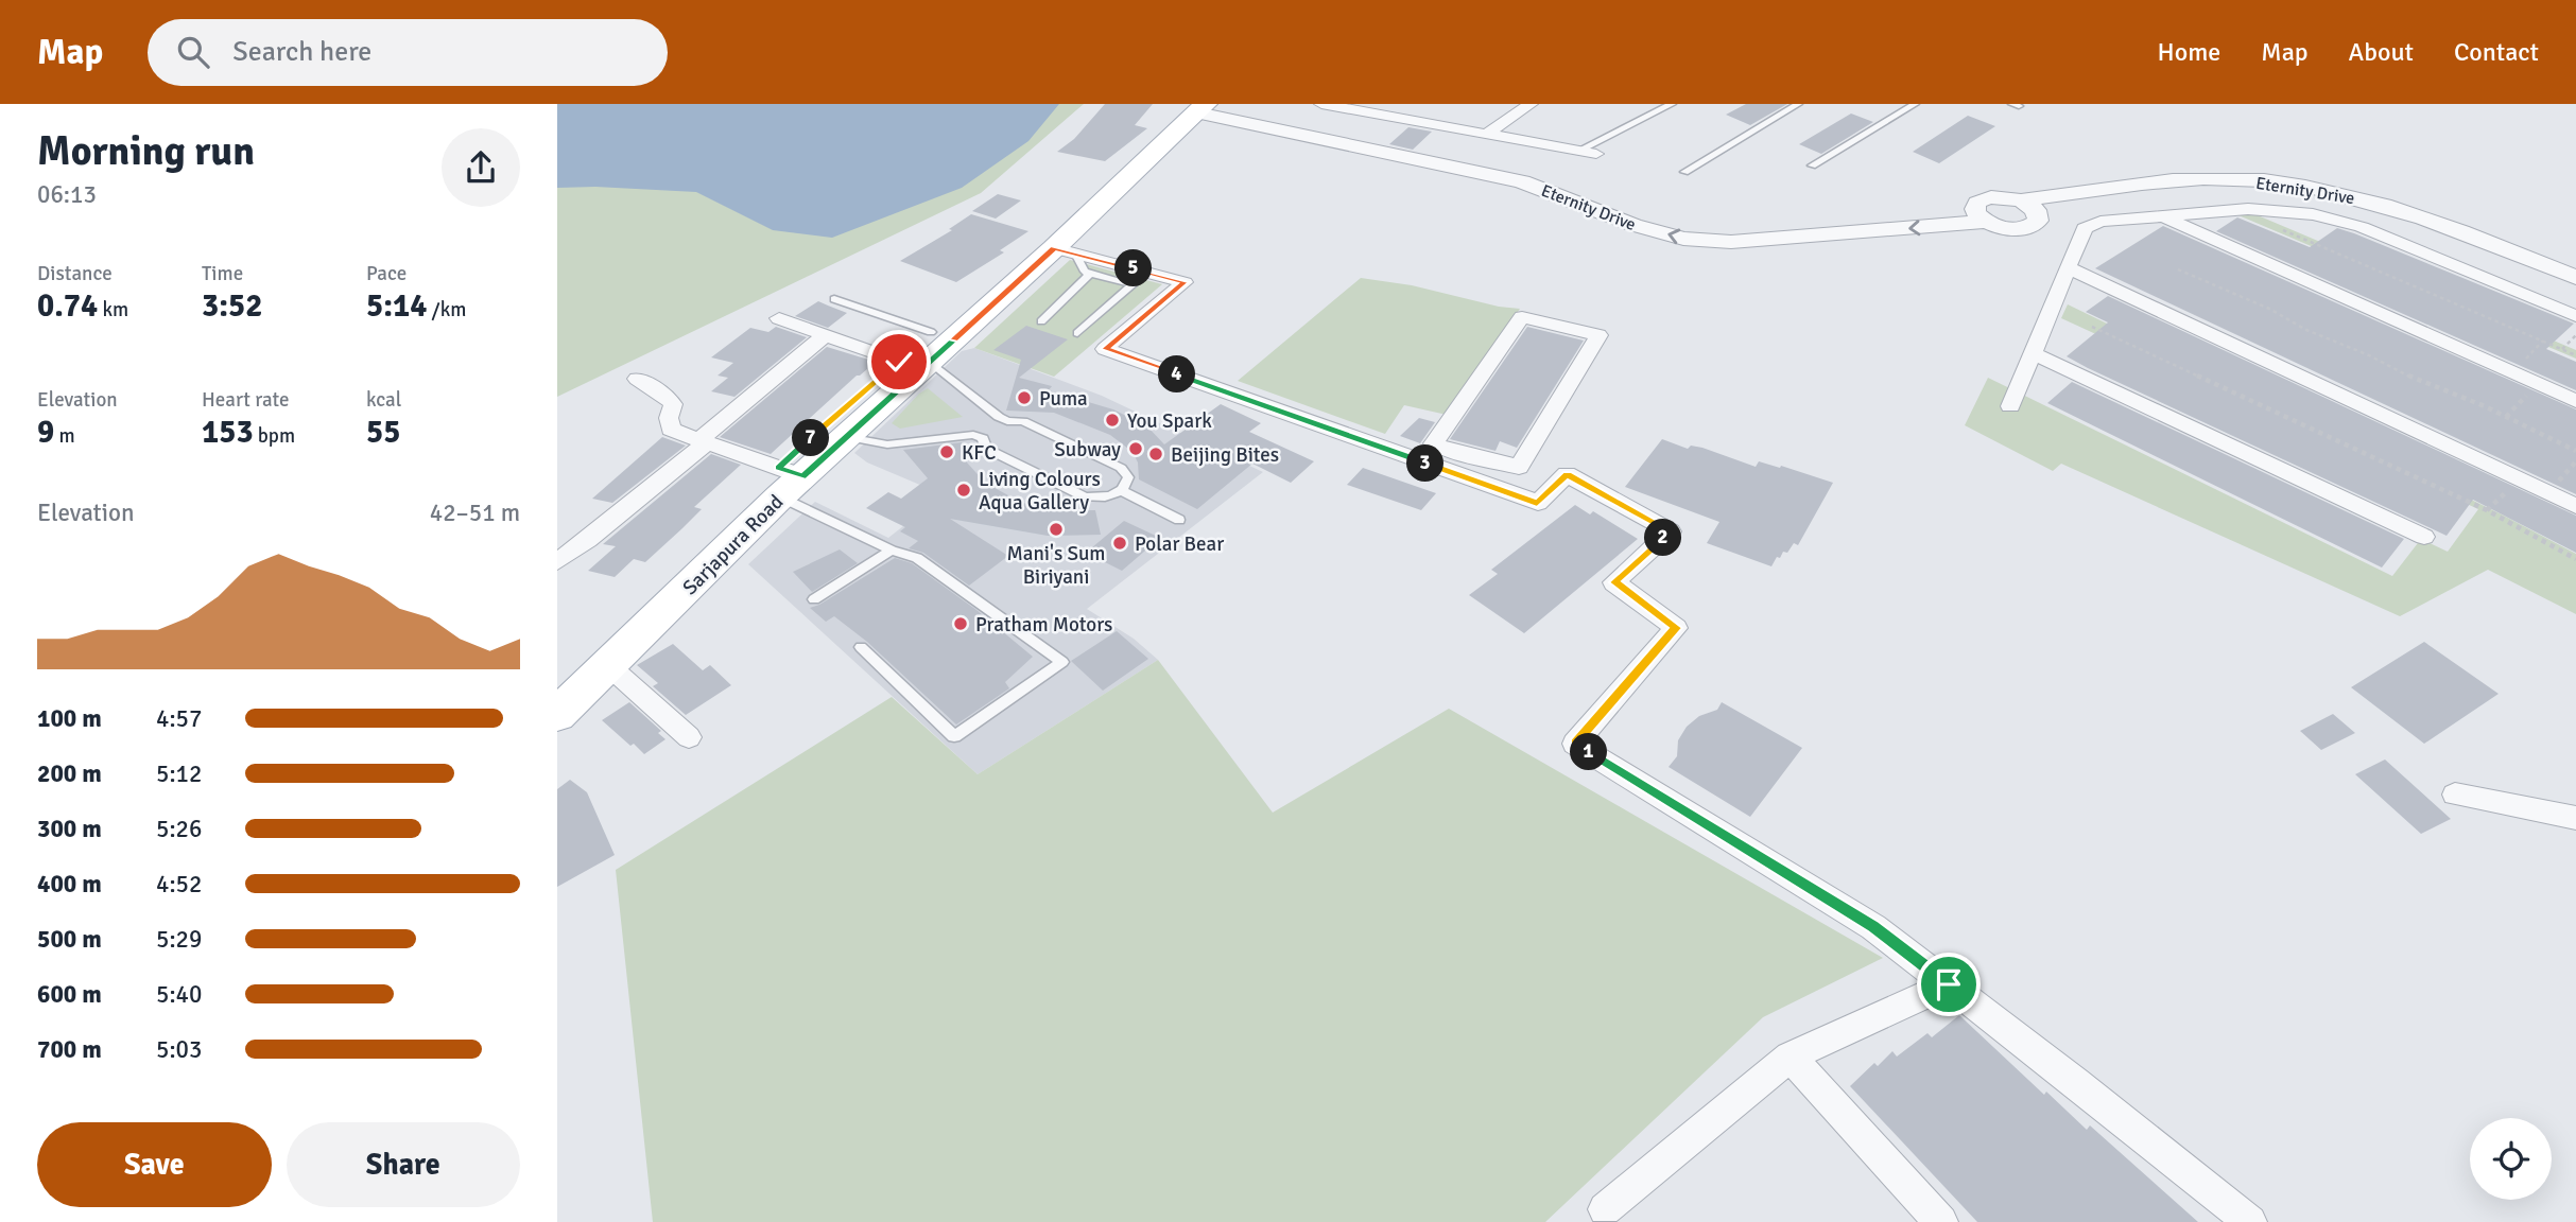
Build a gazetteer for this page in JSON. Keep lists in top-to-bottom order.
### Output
{
  "streets": {
    "main road": ["Sarjapura Road"],
    "street": ["Eternity Drive"]
  },
  "crossings": [
    ["Eternity Drive", "Sarjapura Road"]
  ],
  "places": [
    "Puma",
    "You Spark",
    "Subway",
    "KFC",
    "Beijing Bites",
    "Living Colours Aqua Gallery",
    "Mani's Sum Biriyani",
    "Polar Bear",
    "Pratham Motors"
  ],
  "page": {
    "header": "Map",
    "search": "Search here",
    "nav": [
      "Home",
      "Map",
      "About",
      "Contact"
    ],
    "heading": ["Morning run", "06:13"],
    "stats": [
      ["Distance", "0.74 km"],
      ["Time", "3:52"],
      ["Pace", "5:14 /km"],
      ["Elevation", "9 m"],
      ["Heart rate", "153 bpm"],
      ["kcal", "55"]
    ],
    "pins": [
      "5",
      "4",
      "7",
      "3",
      "2",
      "1"
    ],
    "chart": ["Elevation", "42–51 m"],
    "list": [
      {
        "name": "100 m",
        "note": "4:57"
      },
      {
        "name": "200 m",
        "note": "5:12"
      },
      {
        "name": "300 m",
        "note": "5:26"
      },
      {
        "name": "400 m",
        "note": "4:52"
      },
      {
        "name": "500 m",
        "note": "5:29"
      },
      {
        "name": "600 m",
        "note": "5:40"
      },
      {
        "name": "700 m",
        "note": "5:03"
      }
    ],
    "buttons": ["Save", "Share"]
  }
}
